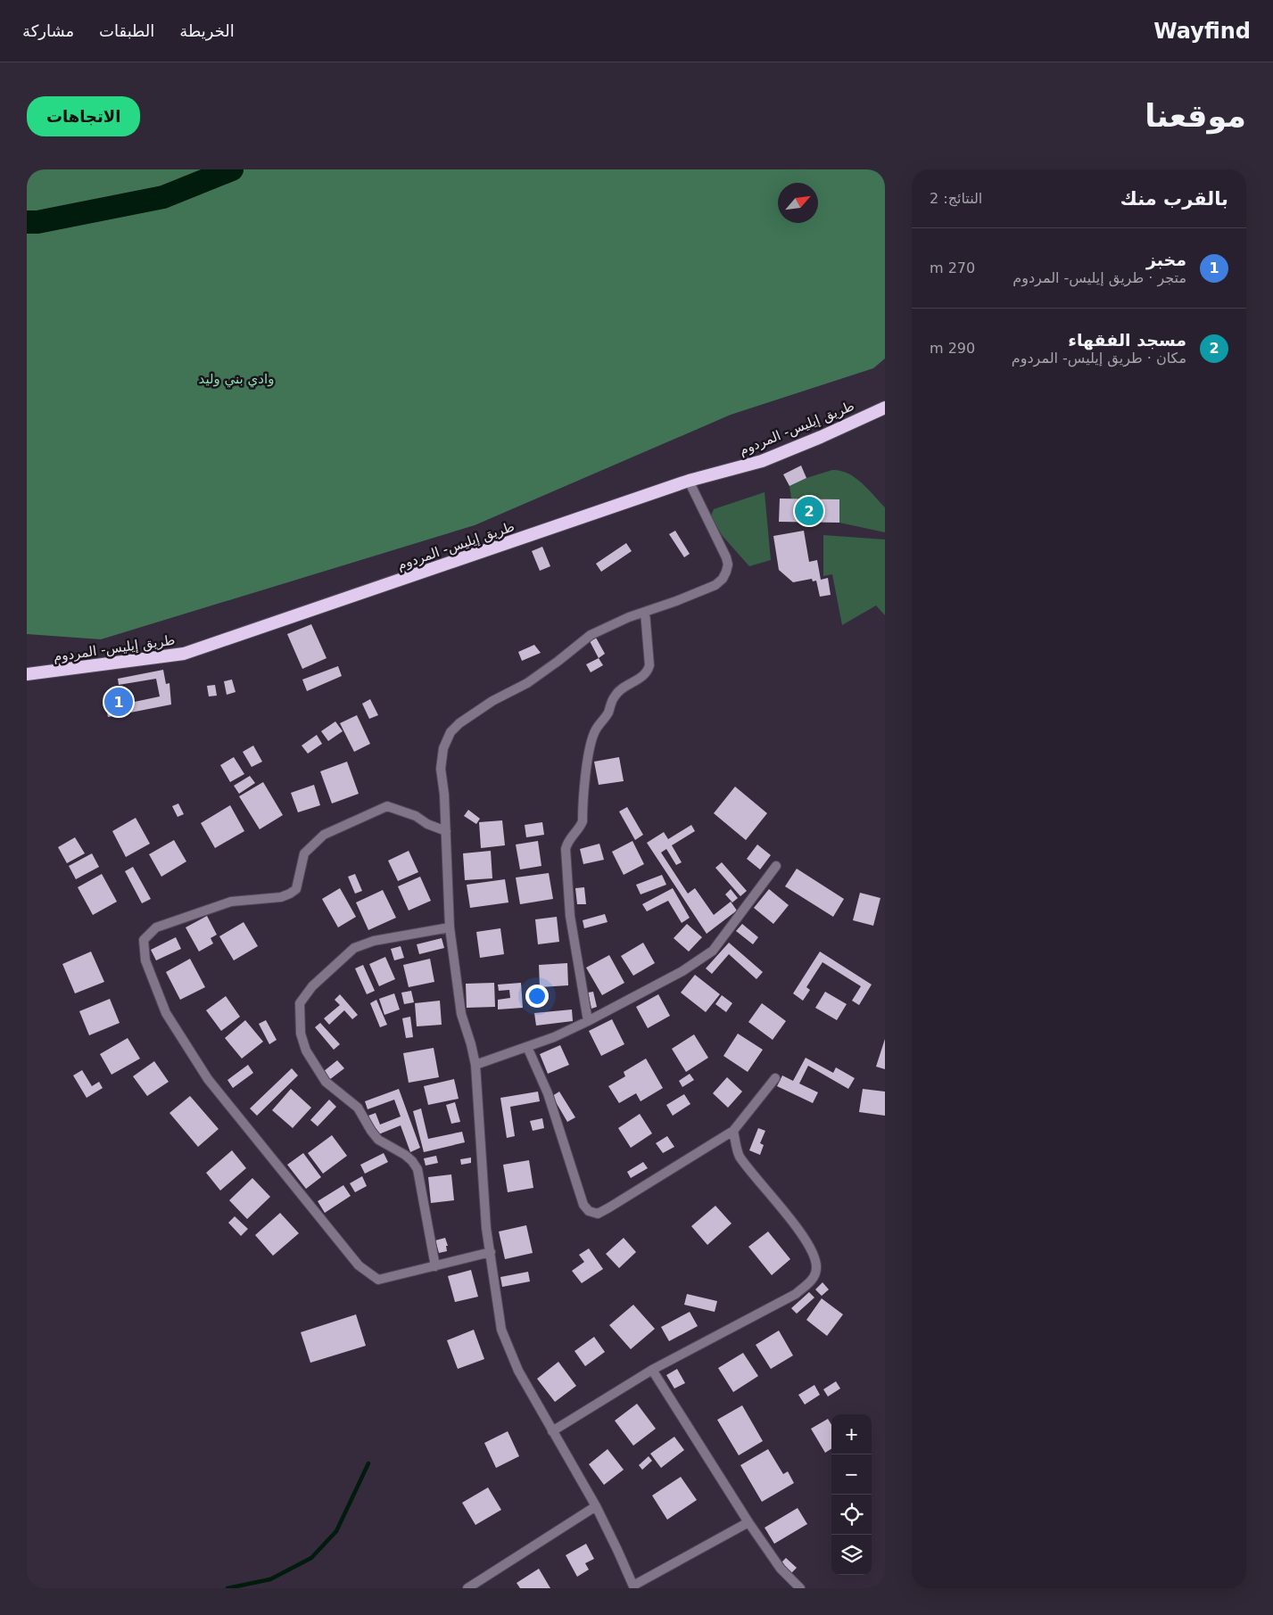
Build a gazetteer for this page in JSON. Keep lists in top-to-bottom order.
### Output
{
  "streets": {
    "highway": ["طريق إيليس- المردوم"]
  },
  "parks": ["وادي بني وليد"],
  "north": "top right",
  "page": {
    "header": "Wayfind",
    "nav": ["الخريطة", "الطبقات", "مشاركة"],
    "buttons": "الاتجاهات",
    "title": "موقعنا",
    "heading": ["بالقرب منك", "النتائج: 2"],
    "list": [
      {
        "mark": "1",
        "name": "مخبز",
        "note": "متجر · طريق إيليس- المردوم",
        "value": "270 m"
      },
      {
        "mark": "2",
        "name": "مسجد الفقهاء",
        "note": "مكان · طريق إيليس- المردوم",
        "value": "290 m"
      }
    ],
    "pins": ["2", "1"],
    "map_buttons": ["+", "−"]
  }
}
